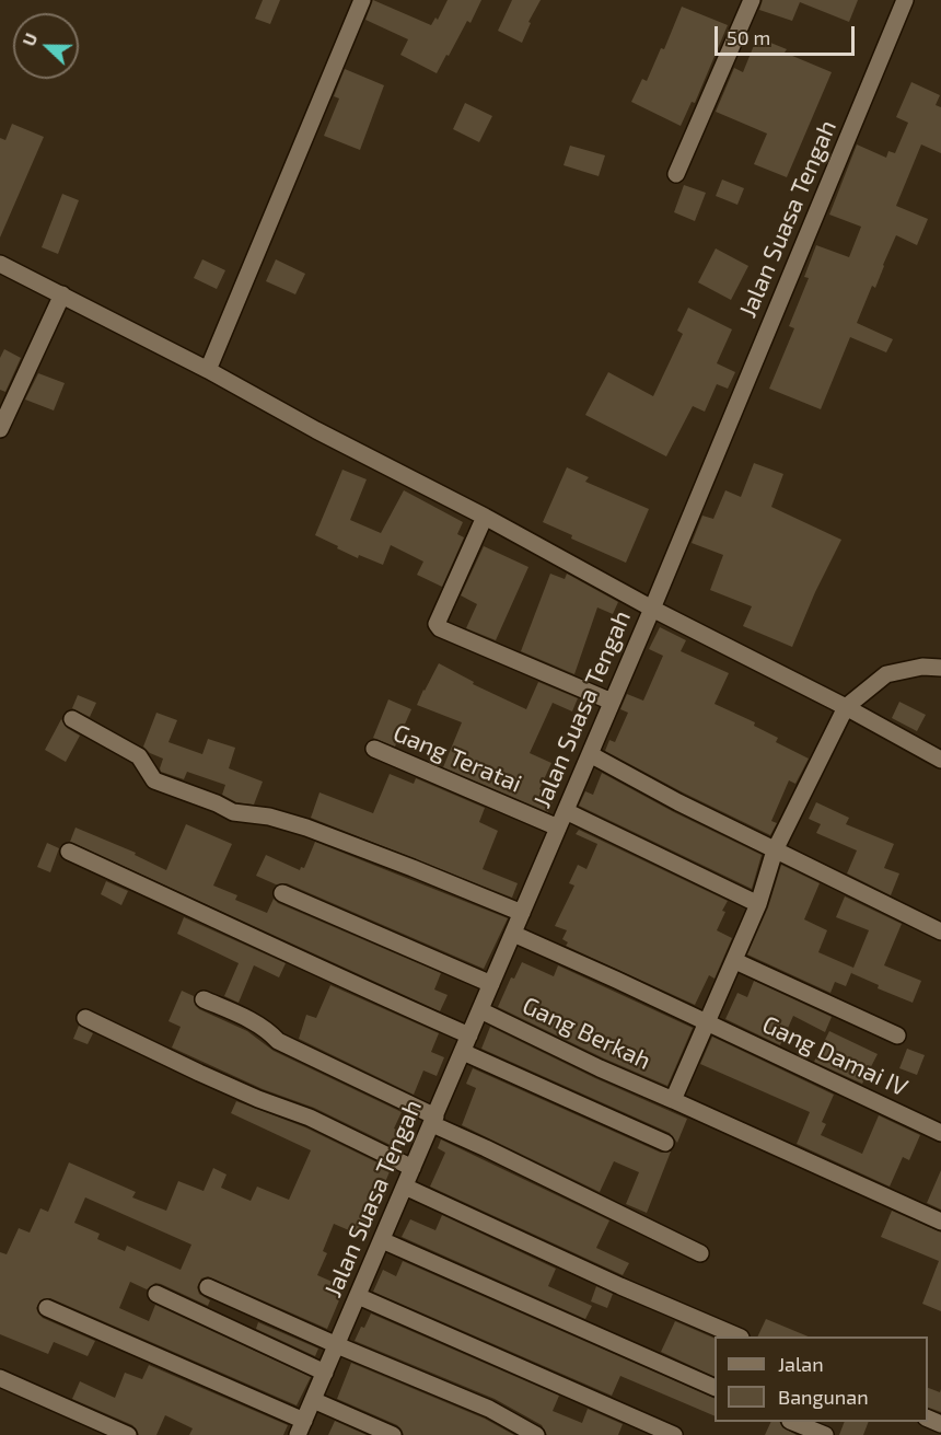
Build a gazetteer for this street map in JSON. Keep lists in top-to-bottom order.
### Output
{
  "streets": {
    "street": [
      "Jalan Suasa Tengah",
      "Gang Teratai",
      "Gang Berkah",
      "Gang Damai IV"
    ]
  },
  "crossings": [
    ["Jalan Suasa Tengah", "Gang Teratai"],
    ["Jalan Suasa Tengah", "Gang Berkah"],
    ["Jalan Suasa Tengah", "Gang Damai IV"]
  ],
  "legend": ["Jalan", "Bangunan"],
  "scale_bar": "50 m",
  "north": "left"
}
